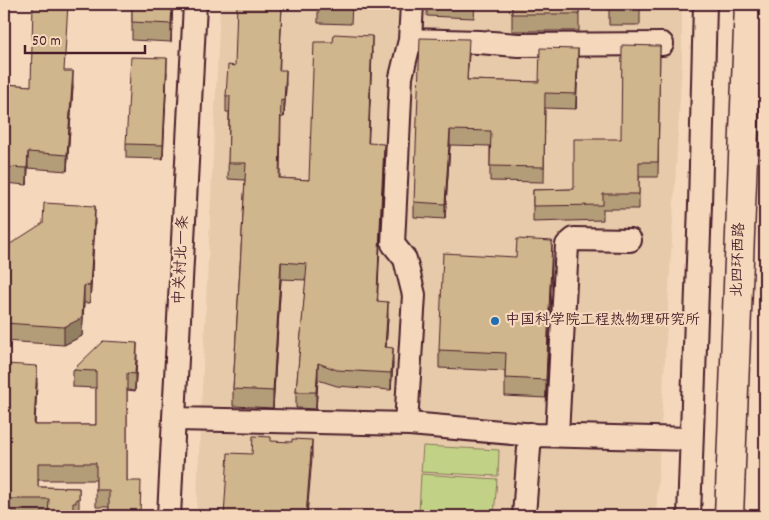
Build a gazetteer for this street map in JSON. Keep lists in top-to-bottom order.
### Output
{
  "streets": {
    "highway": ["北四环西路"],
    "street": ["中关村北一条"]
  },
  "places": ["中国科学院工程热物理研究所"],
  "scale_bar": "50 m"
}
